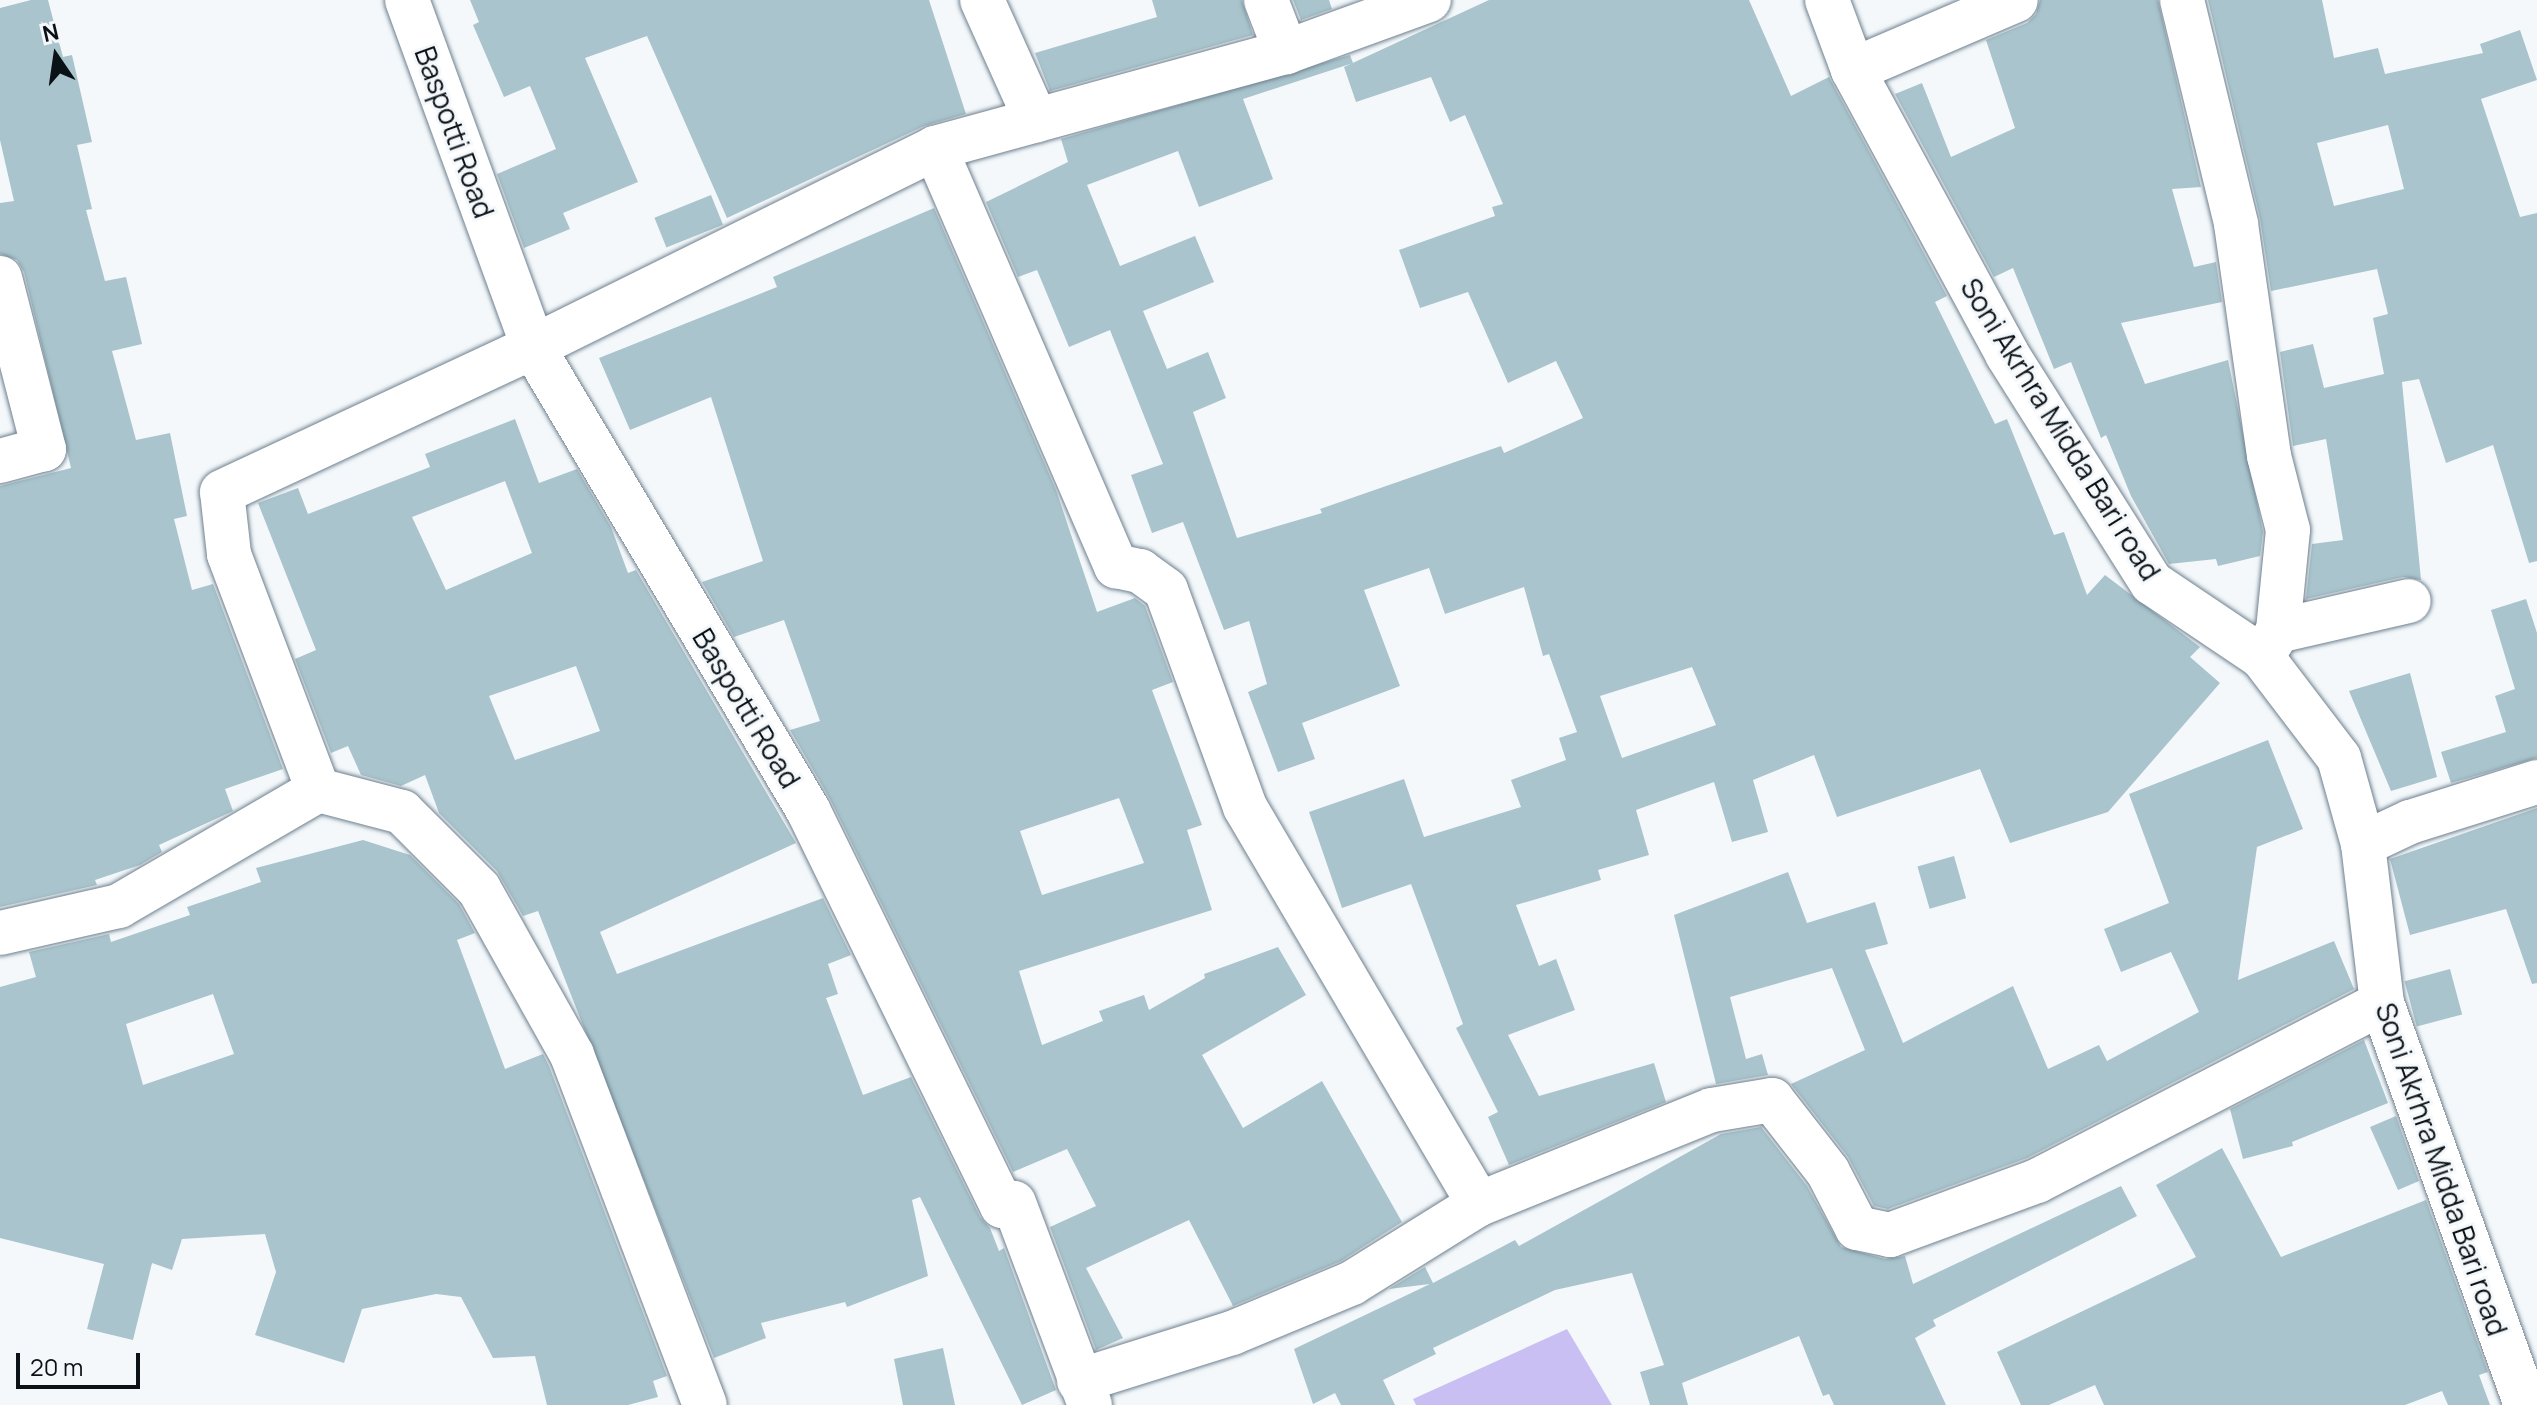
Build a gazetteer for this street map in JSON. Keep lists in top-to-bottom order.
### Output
{
  "streets": {
    "street": ["Baspotti Road", "Soni Akrhra Midda Bari road"]
  },
  "scale_bar": "20 m",
  "north": "top"
}
